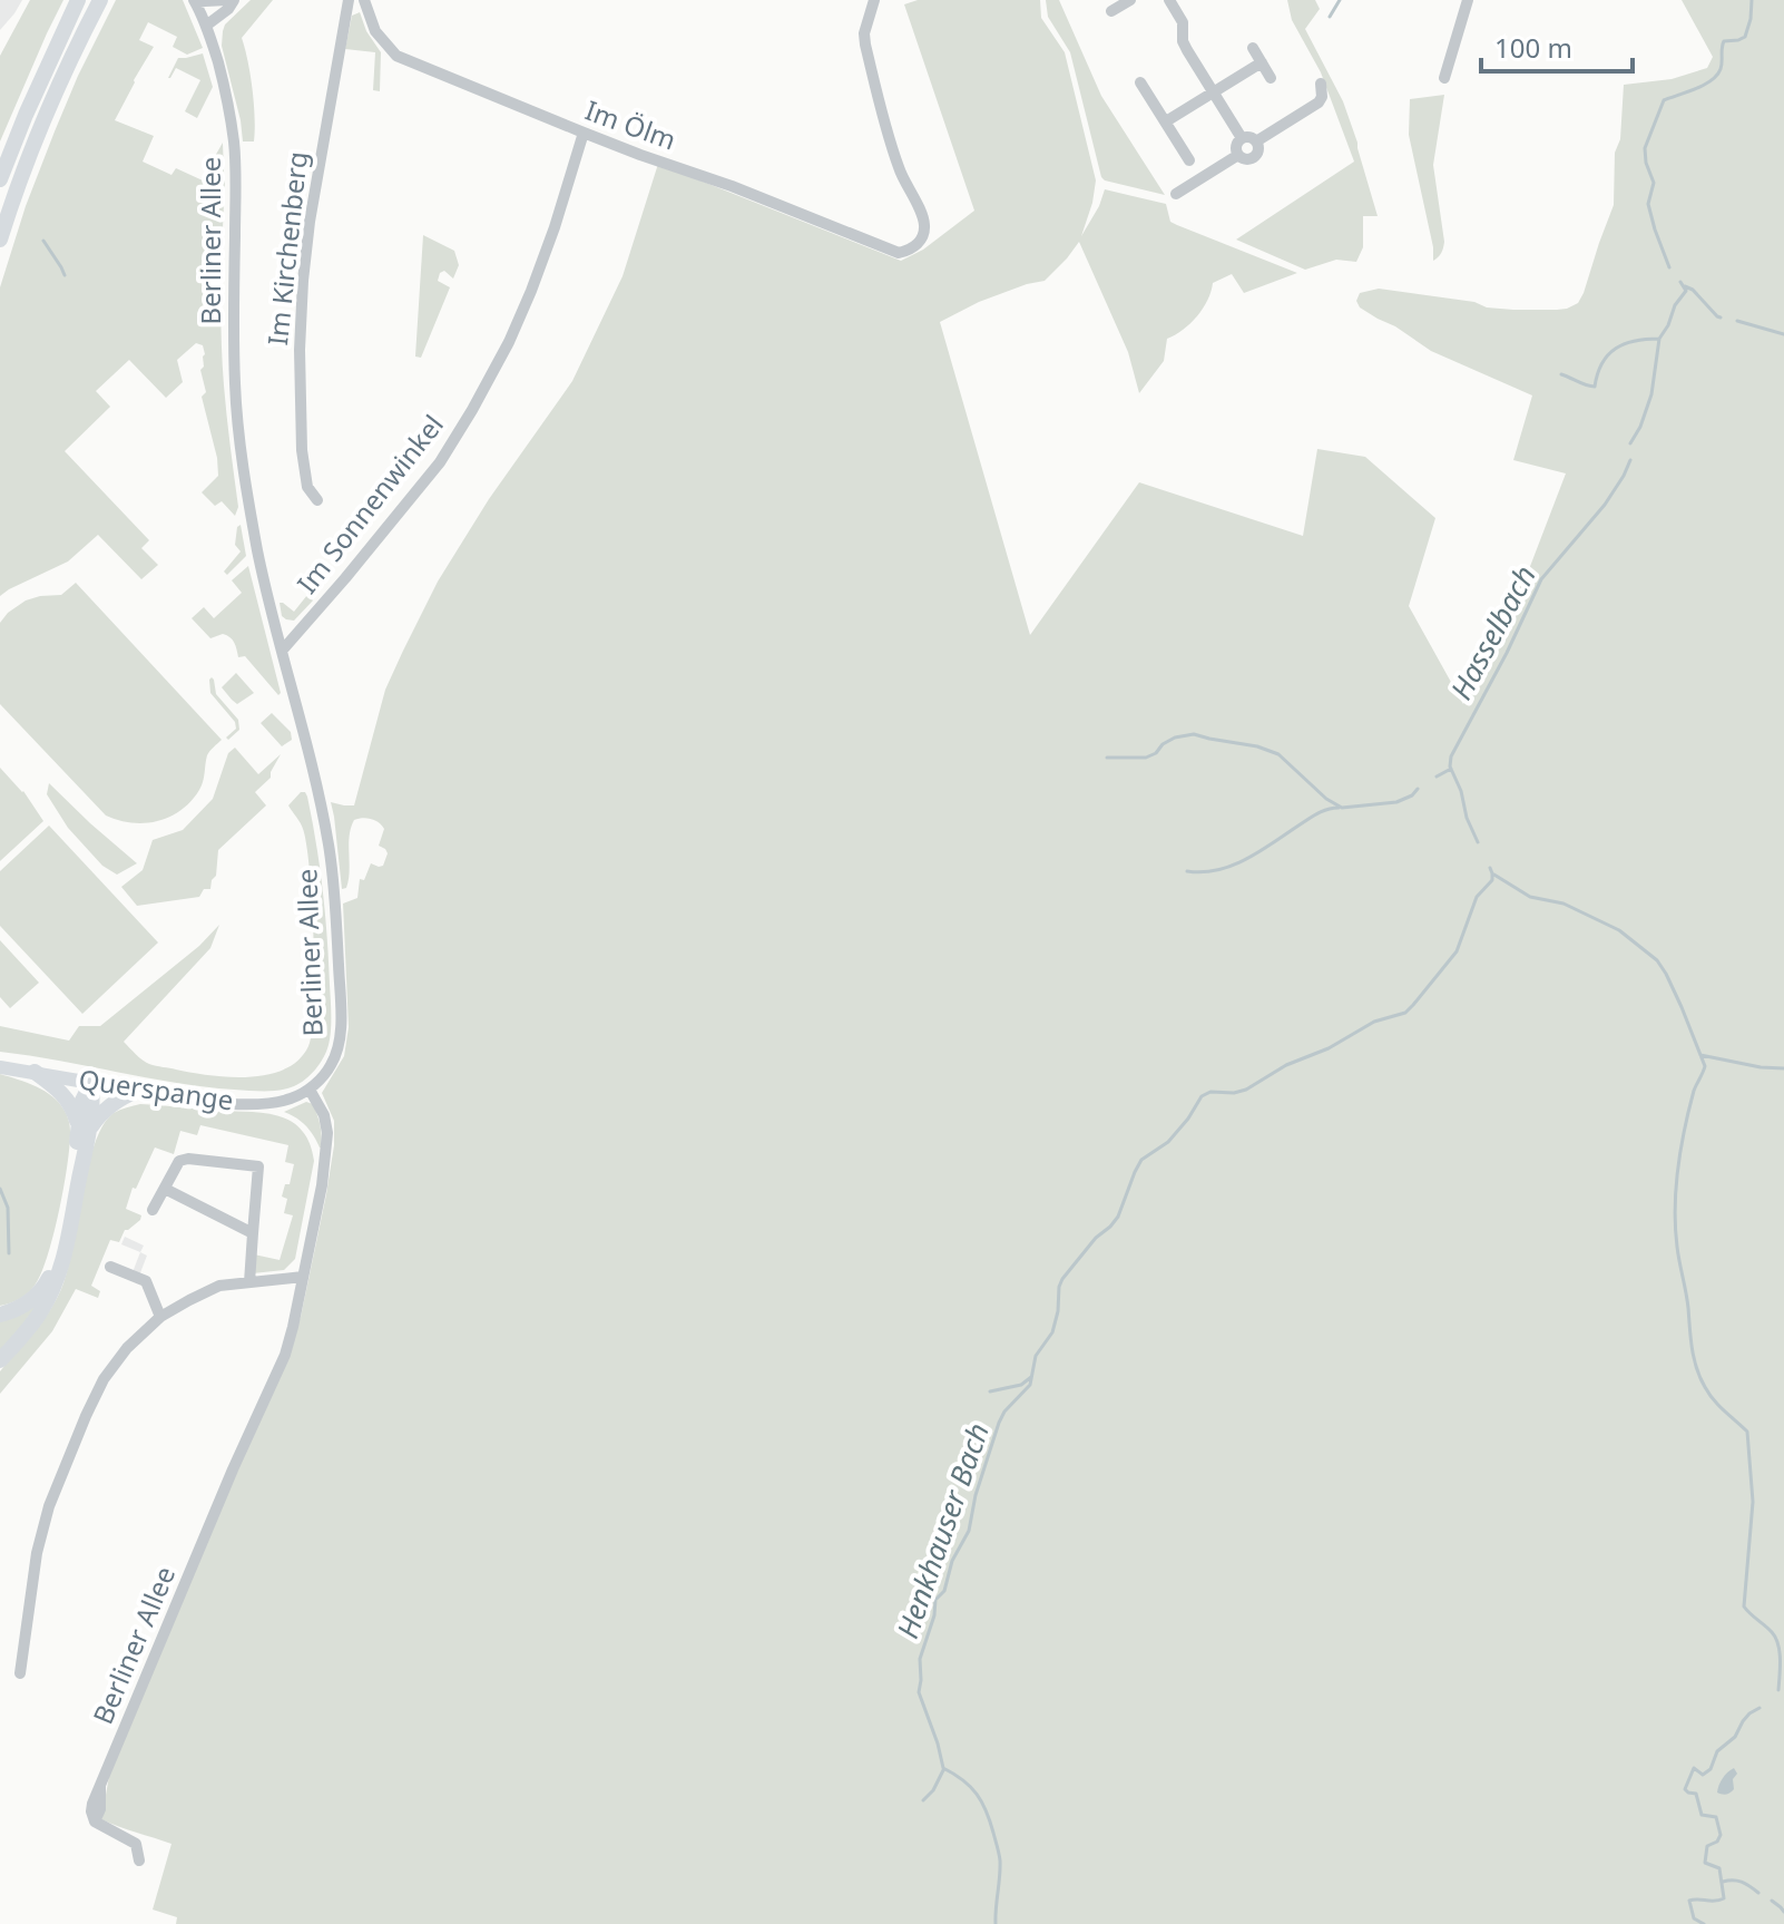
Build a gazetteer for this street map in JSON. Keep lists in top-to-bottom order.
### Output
{
  "streets": {
    "main road": ["Querspange"],
    "street": [
      "Im Ölm",
      "Berliner Allee",
      "Im Kirchenberg",
      "Im Sonnenwinkel"
    ]
  },
  "crossings": [
    ["Im Ölm", "Im Sonnenwinkel"],
    ["Berliner Allee", "Im Sonnenwinkel"],
    ["Berliner Allee", "Querspange"]
  ],
  "water": ["Hasselbach", "Henkhauser Bach"],
  "scale_bar": "100 m"
}
